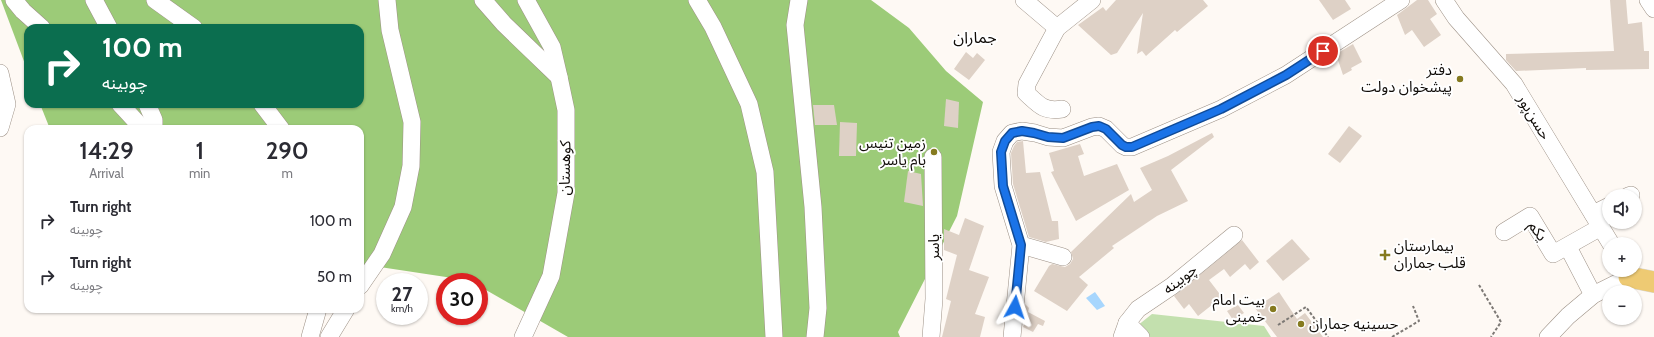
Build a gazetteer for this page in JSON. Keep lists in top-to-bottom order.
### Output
{
  "streets": {
    "street": [
      "حسن‌پور",
      "کوهستان",
      "یکم",
      "یاسر",
      "چوبینه"
    ]
  },
  "crossings": [
    ["حسن‌پور", "یکم"]
  ],
  "districts": ["جماران"],
  "places": {
    "other": [
      "دفتر پیشخوان دولت",
      "زمین تنیس بام یاسر",
      "بیت امام خمینی",
      "حسینیه جماران"
    ],
    "health": ["بیمارستان قلب جماران"]
  },
  "page": {
    "turn": ["100 m", "چوبینه"],
    "eta": [
      "14:29",
      "Arrival",
      "1",
      "min",
      "290",
      "m"
    ],
    "map_buttons": ["+", "−"],
    "list": [
      {
        "name": "Turn right",
        "note": "چوبینه",
        "value": "100 m"
      },
      {
        "name": "Turn right",
        "note": "چوبینه",
        "value": "50 m"
      }
    ],
    "speed": "27 km/h",
    "limit": "30"
  }
}
